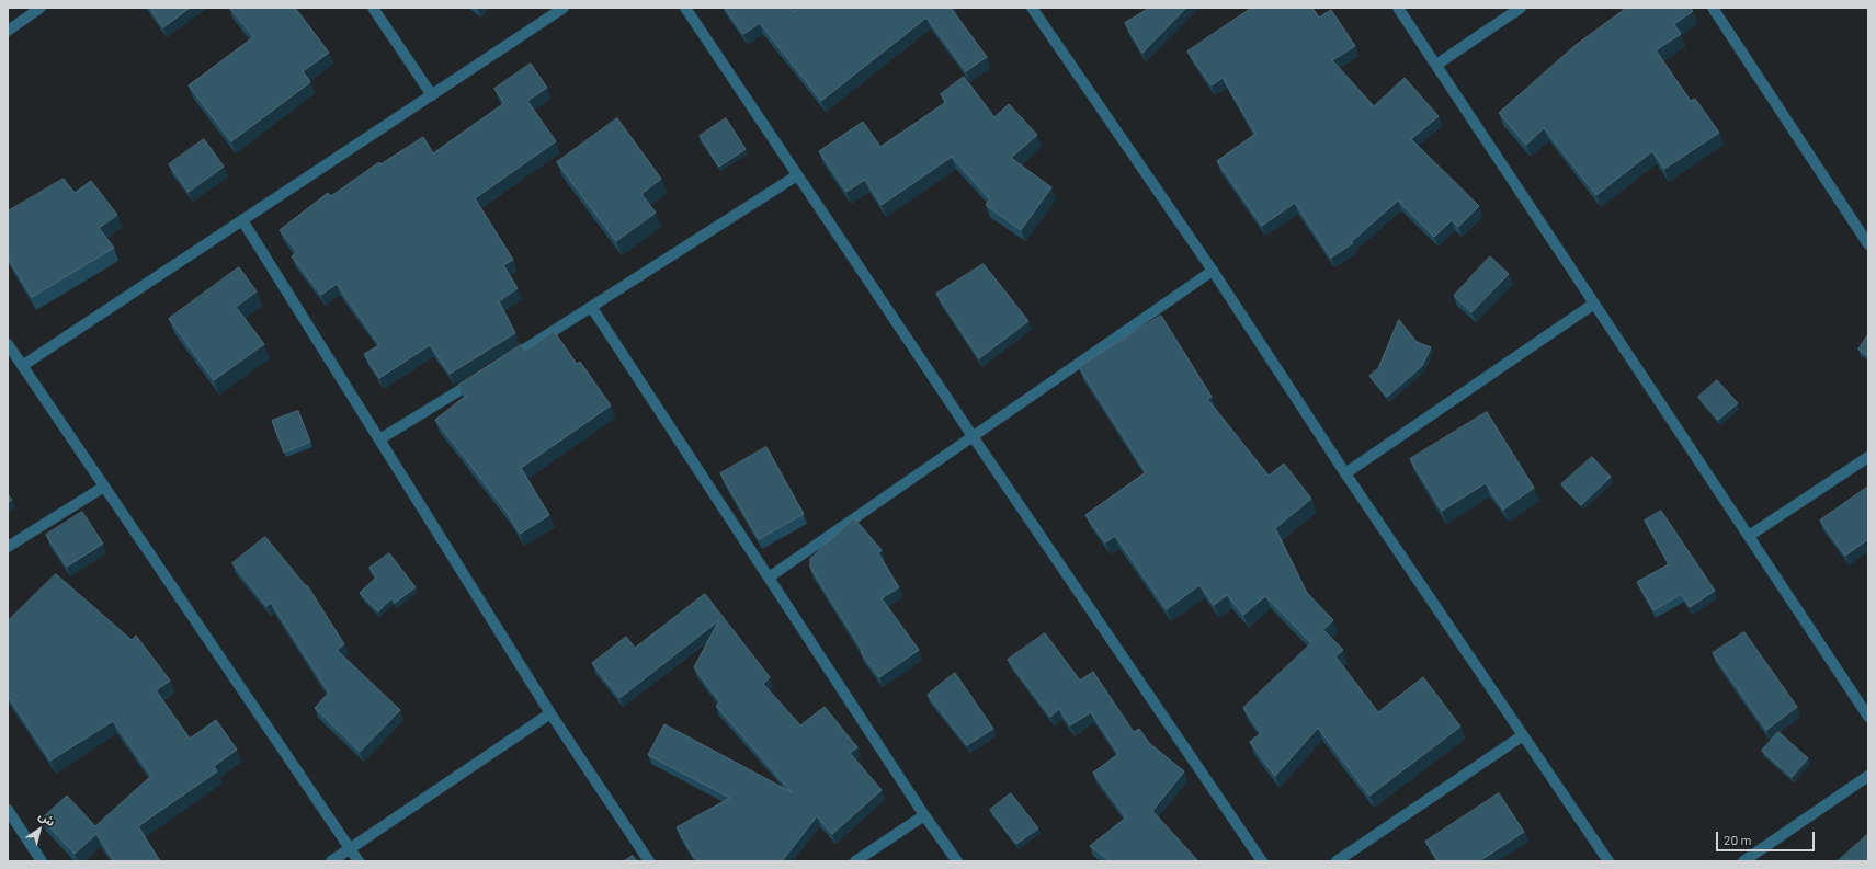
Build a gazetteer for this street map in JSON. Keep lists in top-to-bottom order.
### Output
{
  "scale_bar": "20 m",
  "north": "top right"
}
